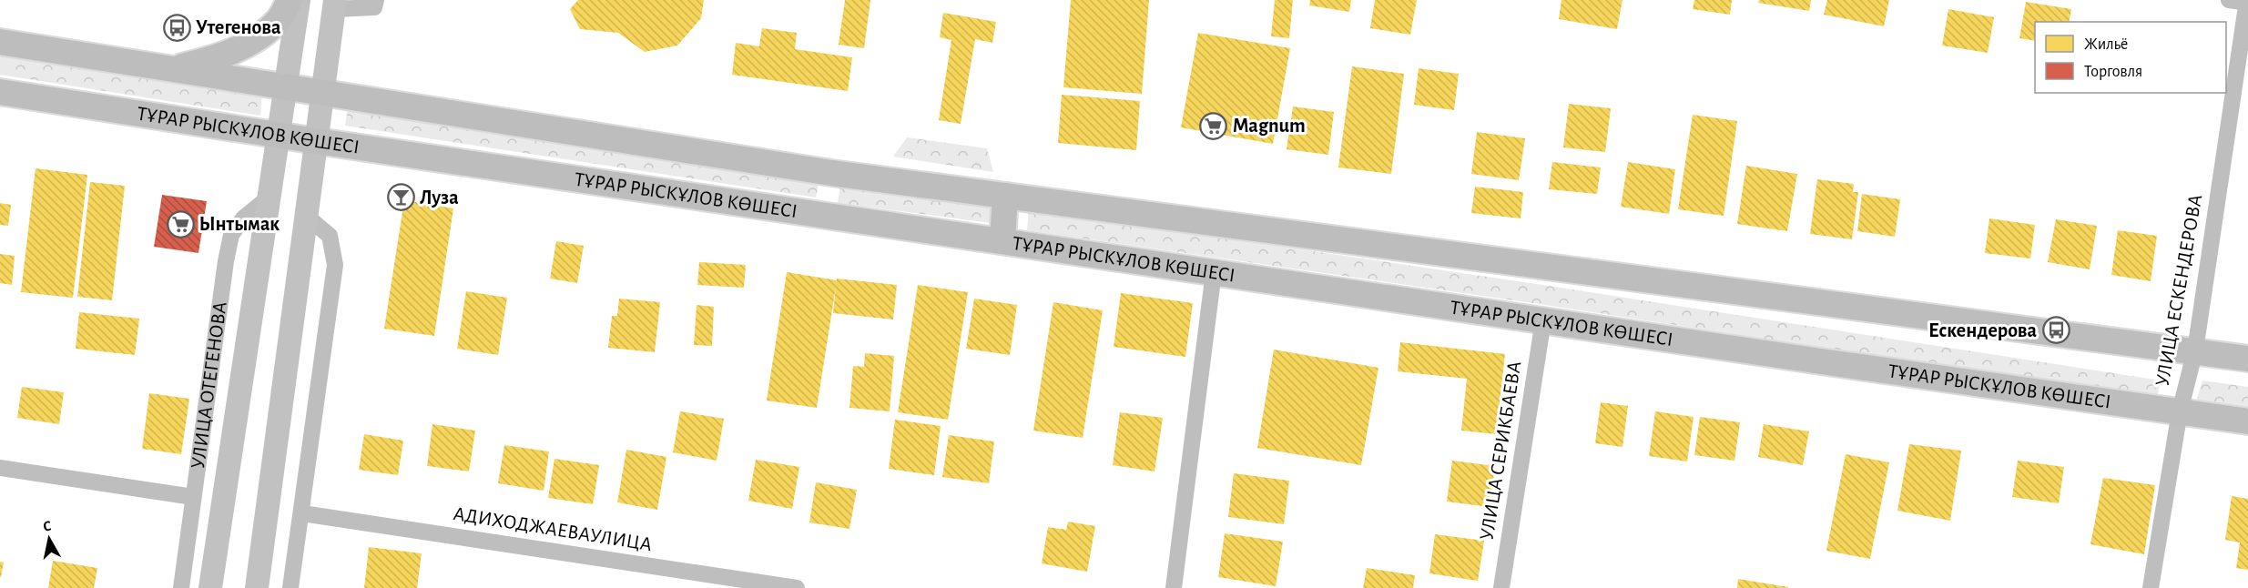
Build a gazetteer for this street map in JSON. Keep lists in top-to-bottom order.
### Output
{
  "streets": {
    "main road": ["ТҰРАР РЫСКҰЛОВ КӨШЕСІ"],
    "street": [
      "УЛИЦА ЕСКЕНДЕРОВА",
      "УЛИЦА ОТЕГЕНОВА",
      "УЛИЦА СЕРИКБАЕВА",
      "АДИХОДЖАЕВАУЛИЦА"
    ]
  },
  "crossings": [
    ["ТҰРАР РЫСКҰЛОВ КӨШЕСІ", "УЛИЦА ЕСКЕНДЕРОВА"],
    ["ТҰРАР РЫСКҰЛОВ КӨШЕСІ", "УЛИЦА ОТЕГЕНОВА"],
    ["ТҰРАР РЫСКҰЛОВ КӨШЕСІ", "УЛИЦА СЕРИКБАЕВА"]
  ],
  "places": {
    "bus stop": ["Утегенова", "Ескендерова"],
    "supermarket": ["Magnum", "Ынтымак"],
    "bar": ["Луза"]
  },
  "legend": ["Жильё", "Торговля"],
  "north": "top"
}
